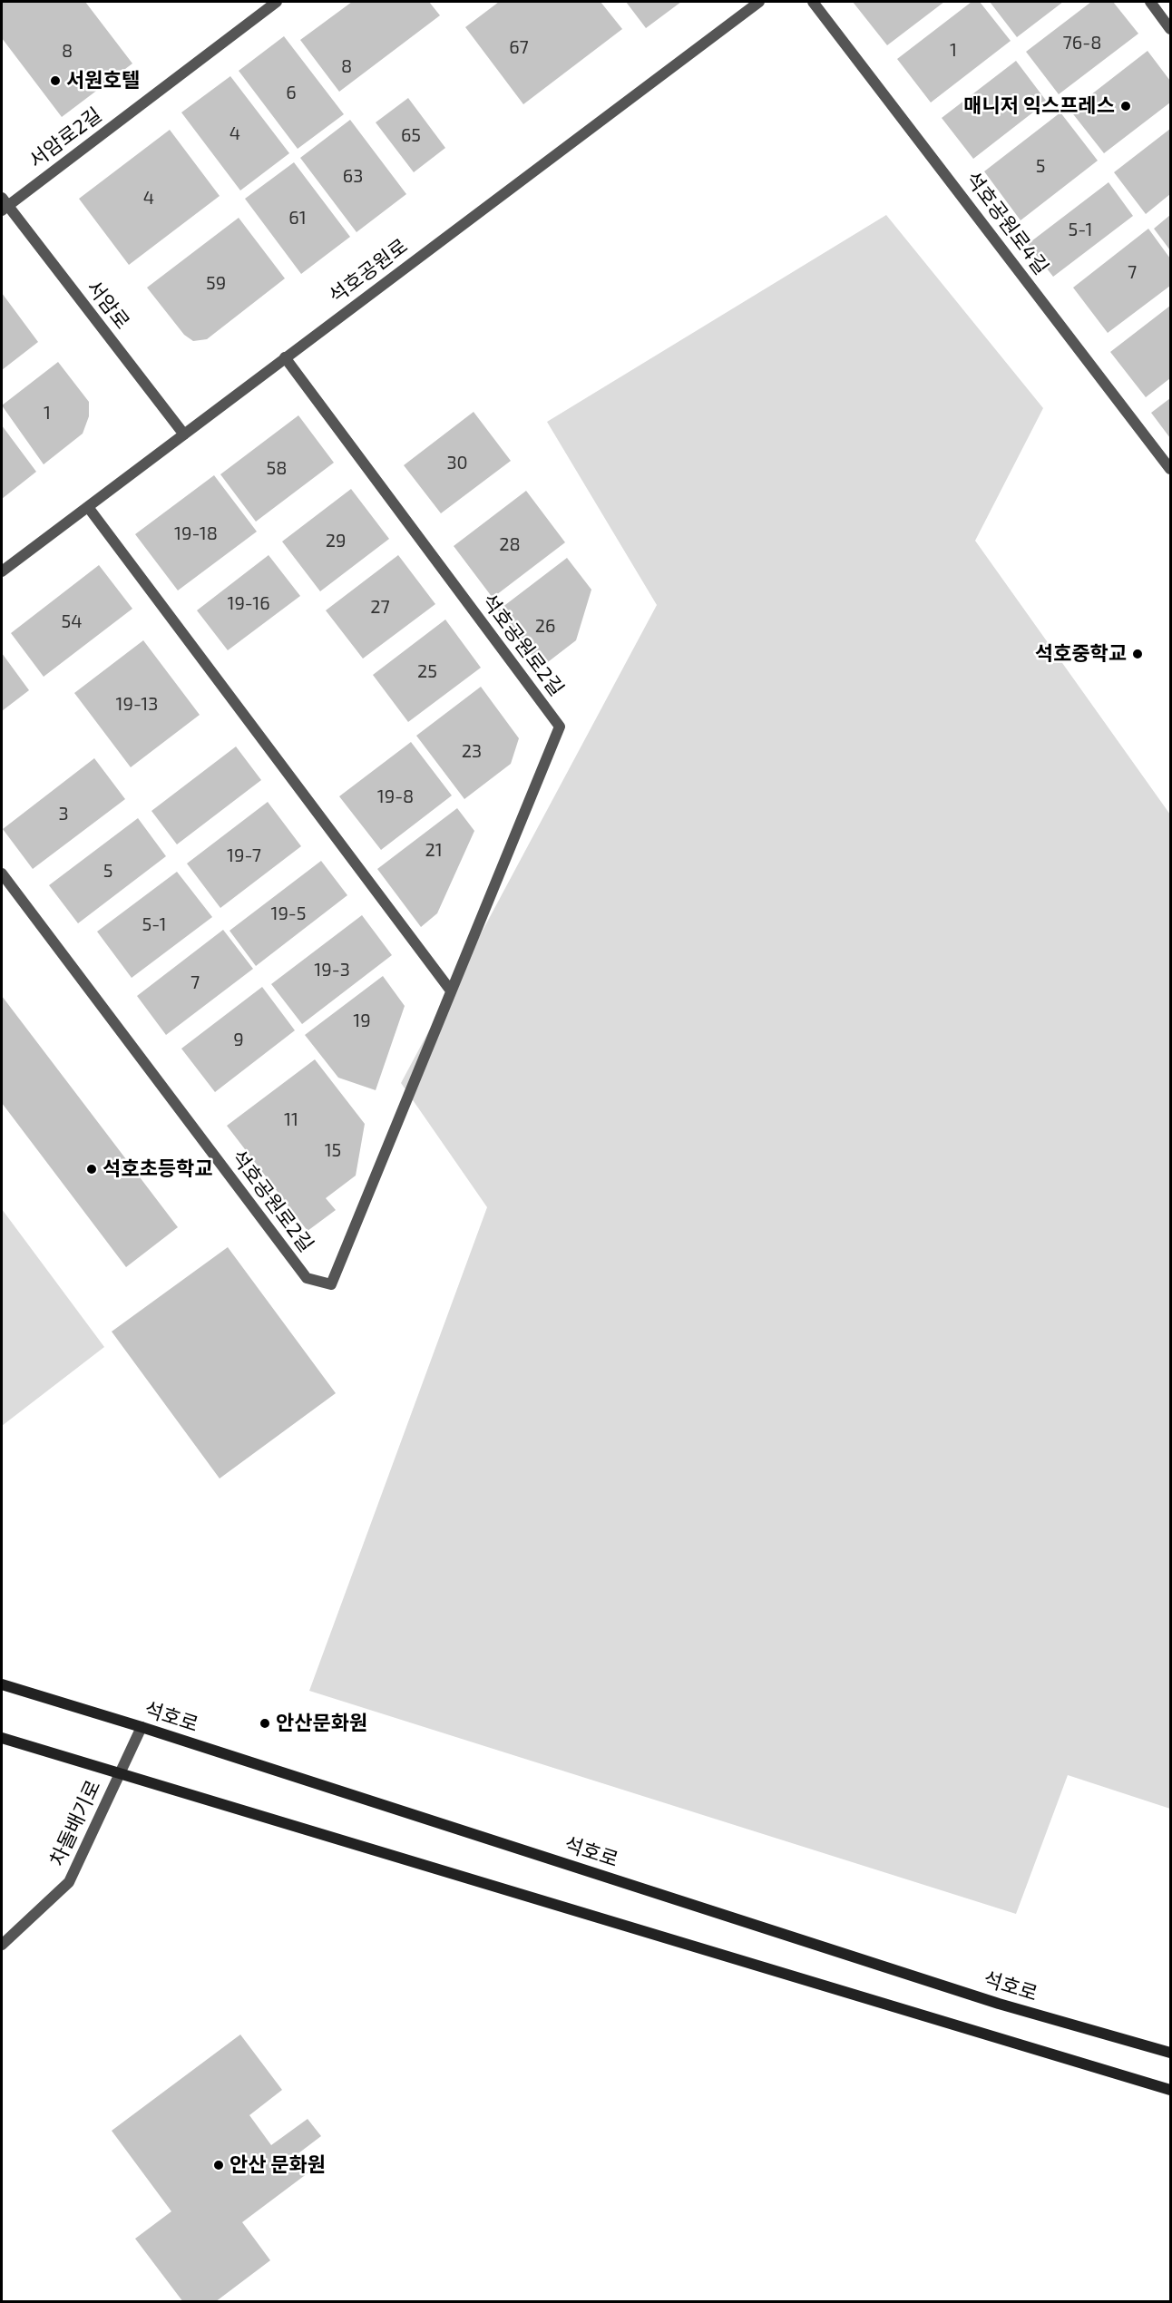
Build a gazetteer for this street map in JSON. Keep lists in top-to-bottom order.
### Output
{
  "streets": {
    "main road": ["석호로"],
    "street": [
      "서암로2길",
      "석호공원로4길",
      "석호공원로",
      "서암로",
      "석호공원로2길",
      "차돌배기로"
    ]
  },
  "crossings": [
    ["서암로2길", "서암로"],
    ["석호공원로", "서암로"],
    ["석호공원로", "석호공원로2길"],
    ["석호로", "차돌배기로"]
  ],
  "places": [
    "서원호텔",
    "매니저 익스프레스",
    "석호중학교",
    "석호초등학교",
    "안산문화원",
    "안산 문화원"
  ],
  "house_numbers": [
    "76-8",
    "67",
    "1",
    "8",
    "8",
    "6",
    "4",
    "65",
    "5",
    "63",
    "4",
    "61",
    "5-1",
    "7",
    "59",
    "1",
    "30",
    "58",
    "19-18",
    "29",
    "28",
    "19-16",
    "27",
    "54",
    "26",
    "25",
    "19-13",
    "23",
    "19-8",
    "3",
    "21",
    "19-7",
    "5",
    "19-5",
    "5-1",
    "19-3",
    "7",
    "19",
    "9",
    "11",
    "15"
  ]
}
